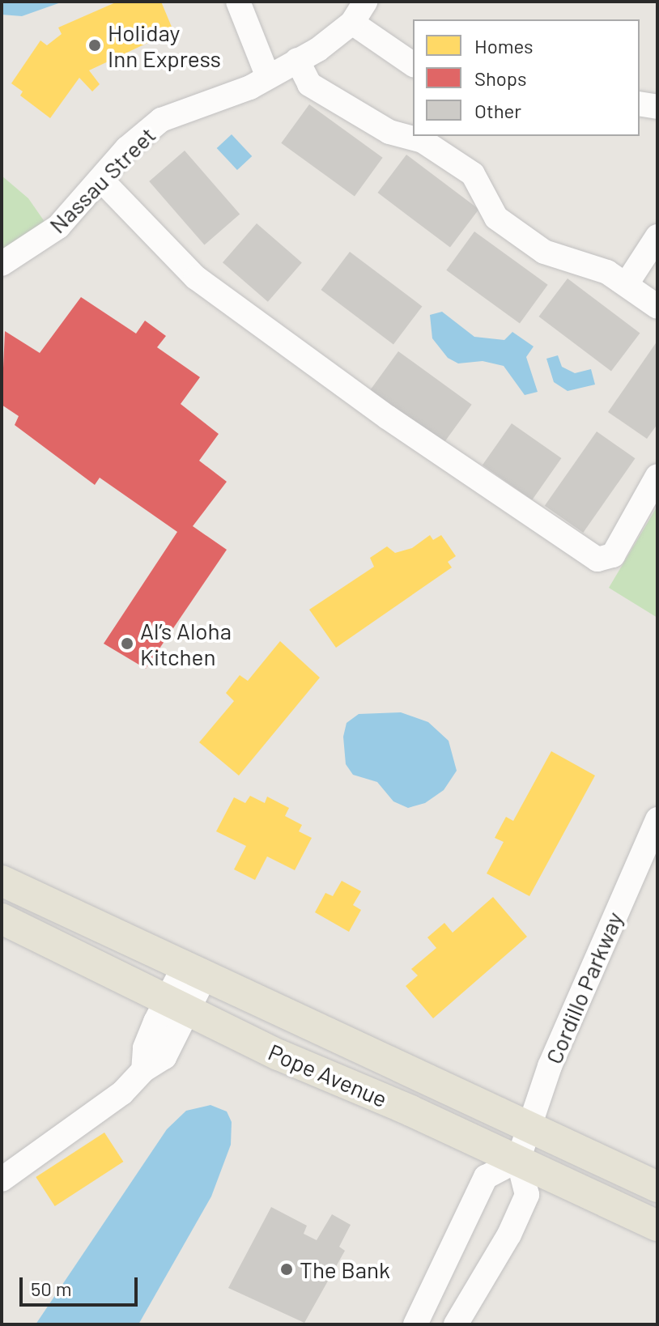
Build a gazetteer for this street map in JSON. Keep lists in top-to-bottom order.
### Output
{
  "streets": {
    "main road": ["Pope Avenue"],
    "street": ["Nassau Street", "Cordillo Parkway"]
  },
  "crossings": [
    ["Cordillo Parkway", "Pope Avenue"]
  ],
  "places": ["Holiday Inn Express", "Al’s Aloha Kitchen", "The Bank"],
  "legend": ["Homes", "Shops", "Other"],
  "scale_bar": "50 m"
}
